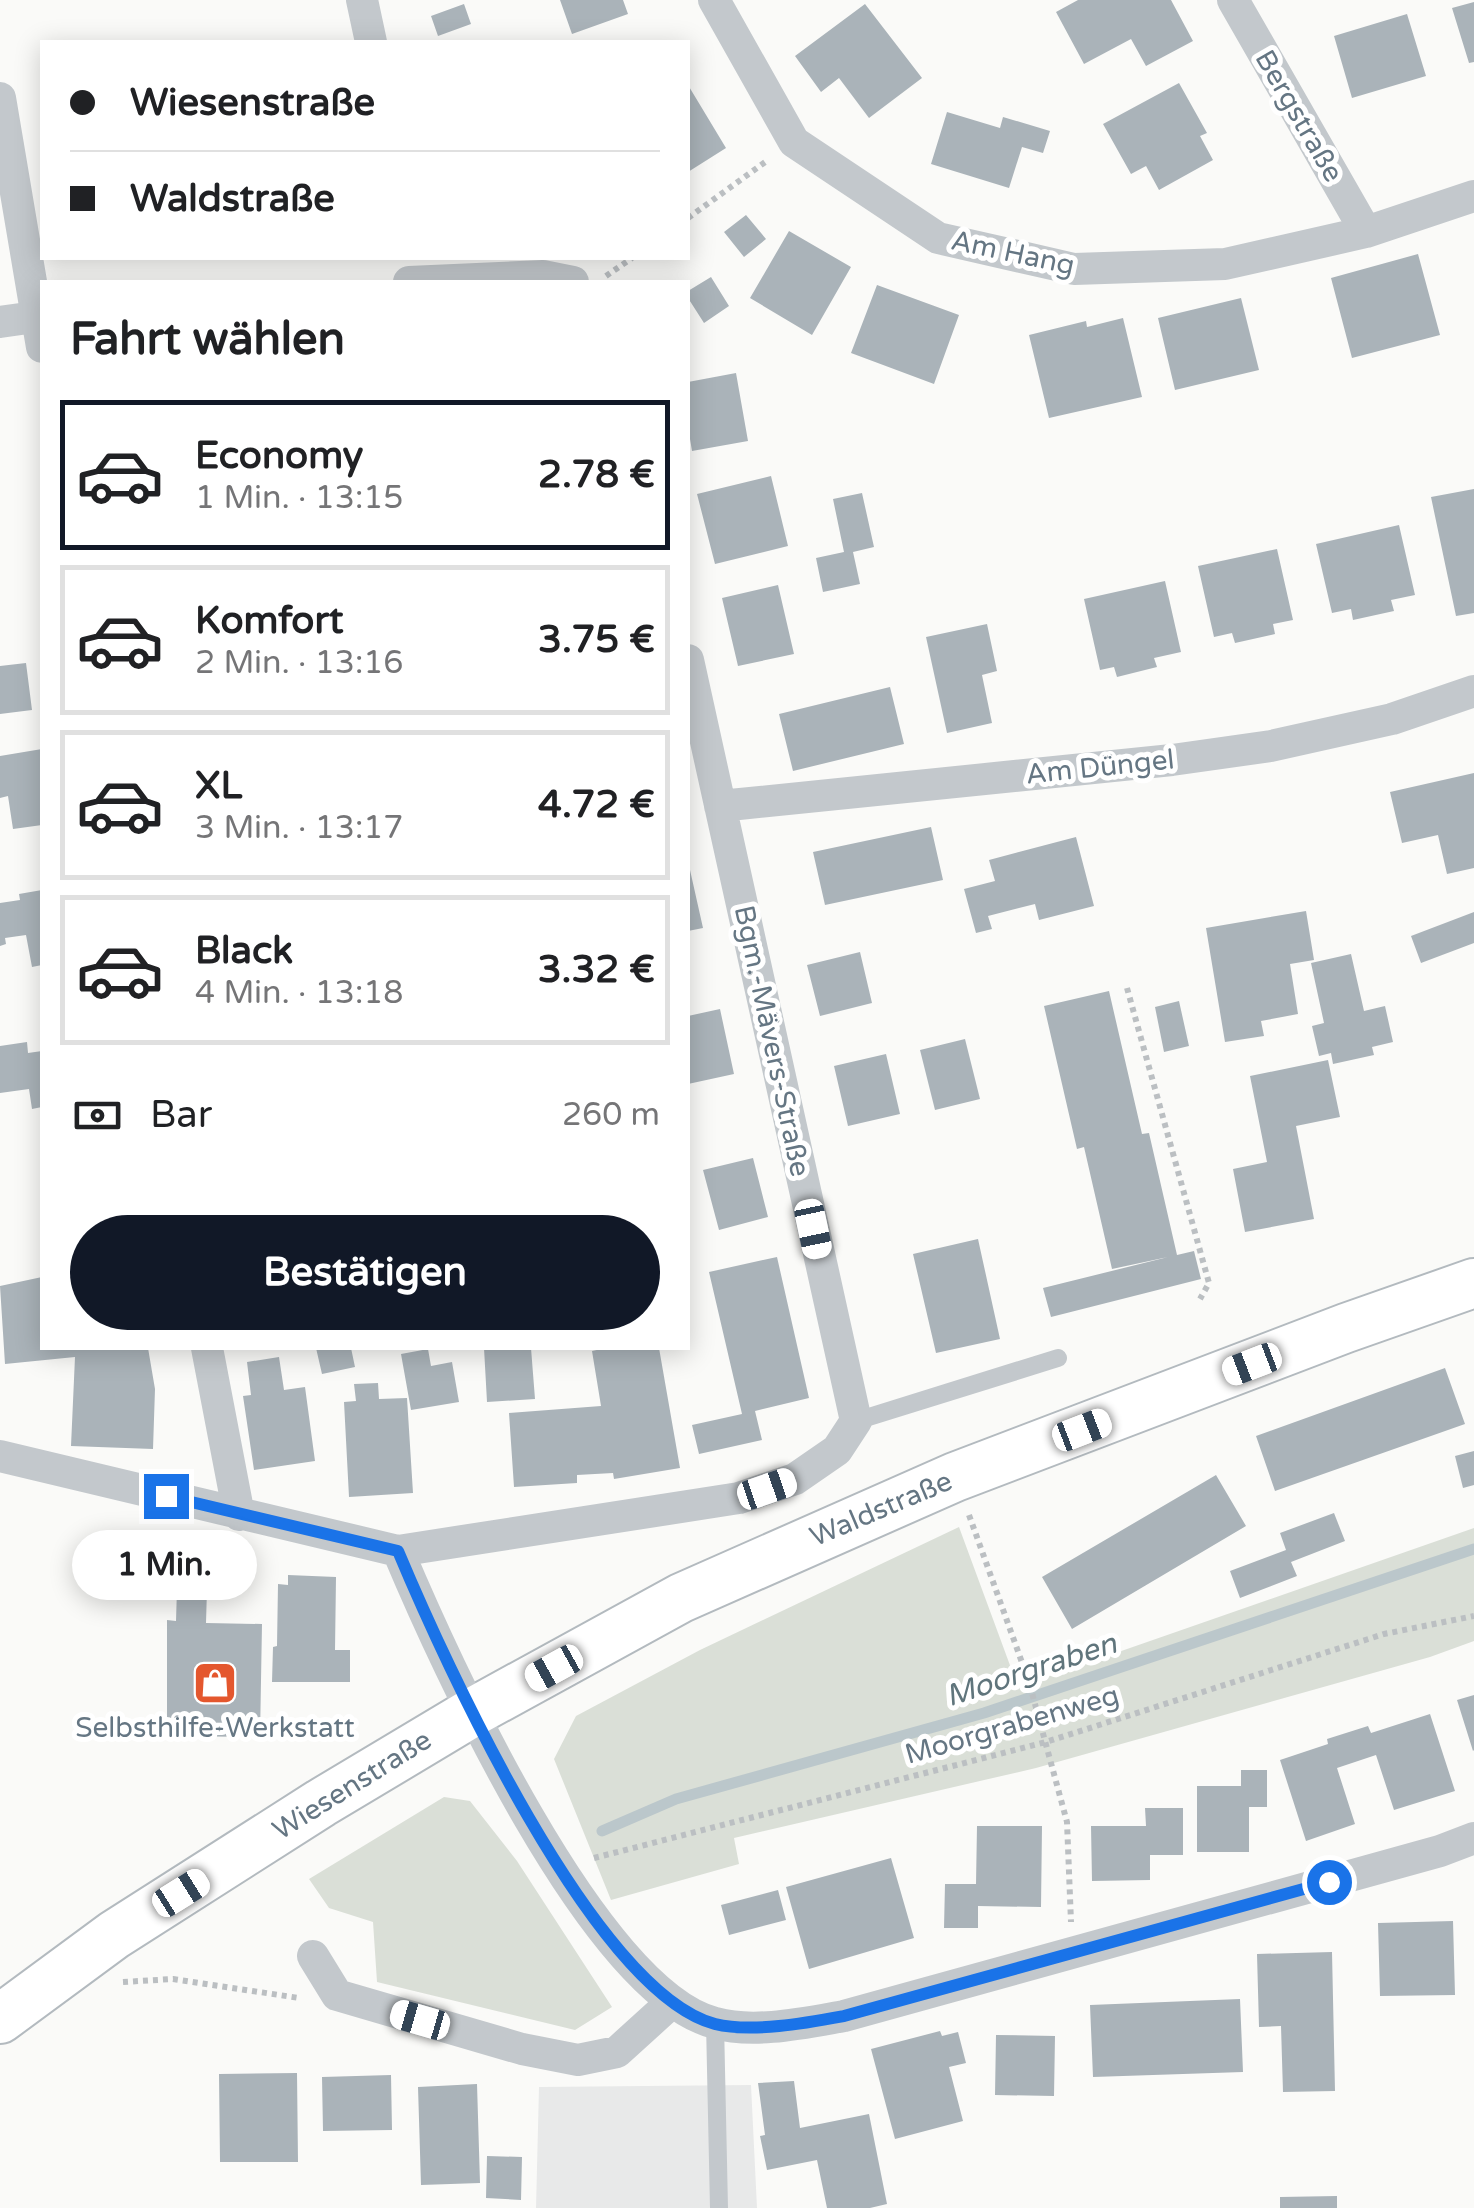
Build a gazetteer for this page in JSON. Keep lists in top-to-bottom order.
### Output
{
  "streets": {
    "main road": ["Waldstraße", "Wiesenstraße"],
    "street": [
      "Bergstraße",
      "Am Hang",
      "Am Düngel",
      "Bgm.-Mävers-Straße"
    ],
    "path": ["Moorgrabenweg"]
  },
  "crossings": [
    ["Bergstraße", "Am Hang"],
    ["Am Düngel", "Bgm.-Mävers-Straße"],
    ["Waldstraße", "Wiesenstraße"]
  ],
  "water": ["Moorgraben"],
  "places": {
    "shop": ["Selbsthilfe-Werkstatt"]
  },
  "page": {
    "banner": ["Wiesenstraße", "Waldstraße"],
    "heading": "Fahrt wählen",
    "list": [
      {
        "name": "Economy",
        "note": "1 Min. · 13:15",
        "value": "2.78 €"
      },
      {
        "name": "Komfort",
        "note": "2 Min. · 13:16",
        "value": "3.75 €"
      },
      {
        "name": "XL",
        "note": "3 Min. · 13:17",
        "value": "4.72 €"
      },
      {
        "name": "Black",
        "note": "4 Min. · 13:18",
        "value": "3.32 €"
      }
    ],
    "pay": ["Bar", "260 m"],
    "buttons": "Bestätigen",
    "bubble": "1 Min."
  }
}
